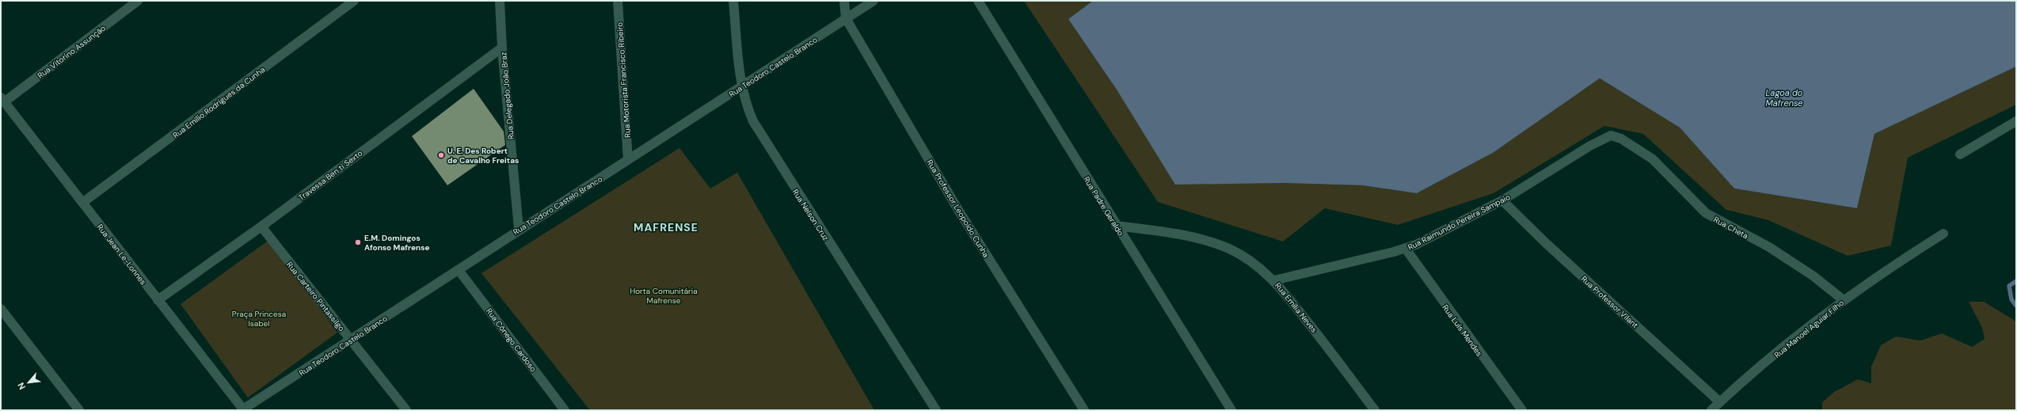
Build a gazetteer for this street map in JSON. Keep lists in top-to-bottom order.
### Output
{
  "streets": {
    "street": [
      "Rua Vitorino Assunção",
      "Rua Teodoro Castelo Branco",
      "Rua Motorista Francisco Ribeiro",
      "Rua Delegado João Braz",
      "Rua Emílio Rodrigues da Cunha",
      "Travessa Ben ti Sexto",
      "Rua Padre Geraldo",
      "Rua Professor Leopoldo Cunha",
      "Rua Nelson Cruz",
      "Rua Raimundo Pereira Sampaio",
      "Rua Cheta",
      "Rua Jean Le-Lonnes",
      "Rua Carteiro Pintassilgo",
      "Rua Professor Vilant",
      "Rua Emília Neves",
      "Rua Manoel Aguiar Filho",
      "Rua Luís Mendes",
      "Rua Cônego Cardoso"
    ]
  },
  "crossings": [
    ["Rua Vitorino Assunção", "Rua Jean Le-Lonnes"],
    ["Rua Teodoro Castelo Branco", "Rua Motorista Francisco Ribeiro"],
    ["Rua Teodoro Castelo Branco", "Rua Delegado João Braz"],
    ["Rua Teodoro Castelo Branco", "Rua Professor Leopoldo Cunha"],
    ["Rua Teodoro Castelo Branco", "Rua Nelson Cruz"],
    ["Rua Teodoro Castelo Branco", "Rua Jean Le-Lonnes"],
    ["Rua Teodoro Castelo Branco", "Rua Carteiro Pintassilgo"],
    ["Rua Teodoro Castelo Branco", "Rua Cônego Cardoso"],
    ["Rua Delegado João Braz", "Travessa Ben ti Sexto"],
    ["Rua Emílio Rodrigues da Cunha", "Rua Jean Le-Lonnes"],
    ["Travessa Ben ti Sexto", "Rua Jean Le-Lonnes"],
    ["Travessa Ben ti Sexto", "Rua Carteiro Pintassilgo"],
    ["Rua Padre Geraldo", "Rua Emília Neves"],
    ["Rua Raimundo Pereira Sampaio", "Rua Cheta"],
    ["Rua Raimundo Pereira Sampaio", "Rua Professor Vilant"],
    ["Rua Raimundo Pereira Sampaio", "Rua Emília Neves"],
    ["Rua Raimundo Pereira Sampaio", "Rua Luís Mendes"],
    ["Rua Cheta", "Rua Manoel Aguiar Filho"],
    ["Rua Professor Vilant", "Rua Manoel Aguiar Filho"]
  ],
  "districts": ["MAFRENSE"],
  "water": ["Lagoa do Mafrense"],
  "parks": ["Horta Comunitária Mafrense", "Praça Princesa Isabel"],
  "places": ["U. E. Des Robert de Cavalho Freitas", "E.M. Domingos Afonso Mafrense"],
  "north": "bottom left"
}
